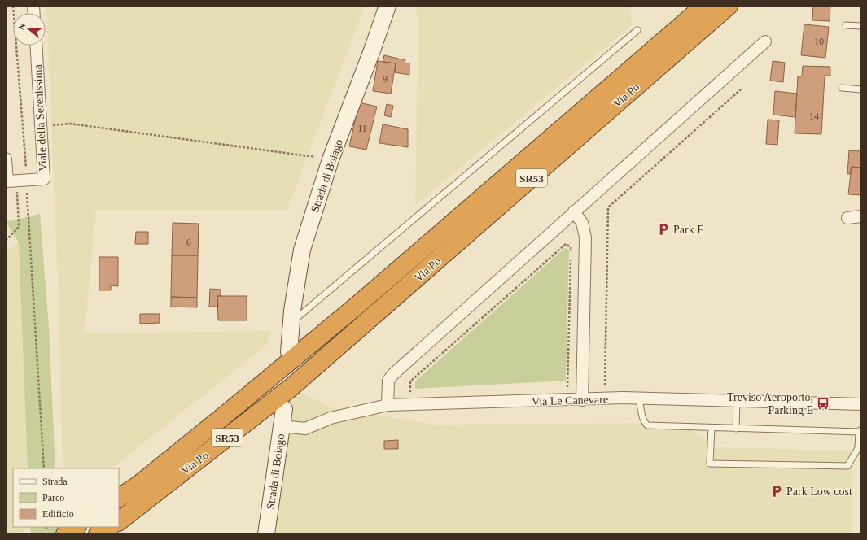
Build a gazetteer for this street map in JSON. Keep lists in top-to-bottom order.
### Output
{
  "streets": {
    "highway": ["Via Po", "SR53"],
    "street": ["Viale della Serenissima", "Strada di Boiago", "Via Le Canevare"]
  },
  "crossings": [
    ["Strada di Boiago", "Via Le Canevare"]
  ],
  "places": {
    "parking": ["Park E", "Park Low cost"],
    "bus stop": ["Treviso Aeroporto, Parking E"]
  },
  "house_numbers": [
    "10",
    "9",
    "14",
    "11",
    "6"
  ],
  "legend": ["Strada", "Parco", "Edificio"],
  "north": "left"
}
